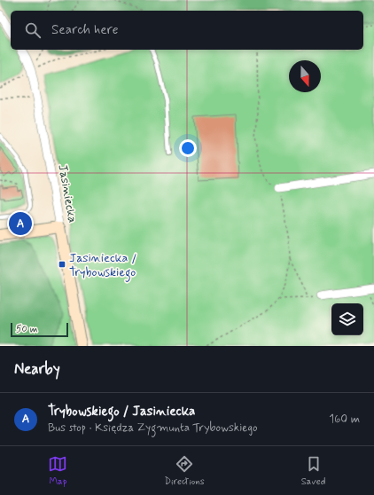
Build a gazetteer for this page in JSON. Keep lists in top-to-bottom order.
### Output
{
  "streets": {
    "street": ["Jasiniecka"]
  },
  "places": {
    "transit": ["Jasiniecka / Trybowskiego"]
  },
  "scale_bar": "50 m",
  "north": "bottom",
  "page": {
    "search": "Search here",
    "pins": "A",
    "scale": "50 m",
    "heading": "Nearby",
    "list": [
      {
        "mark": "A",
        "name": "Trybowskiego / Jasiniecka",
        "note": "Bus stop · Księdza Zygmunta Trybowskiego",
        "value": "160 m"
      }
    ],
    "nav": ["Map", "Directions", "Saved"]
  }
}
